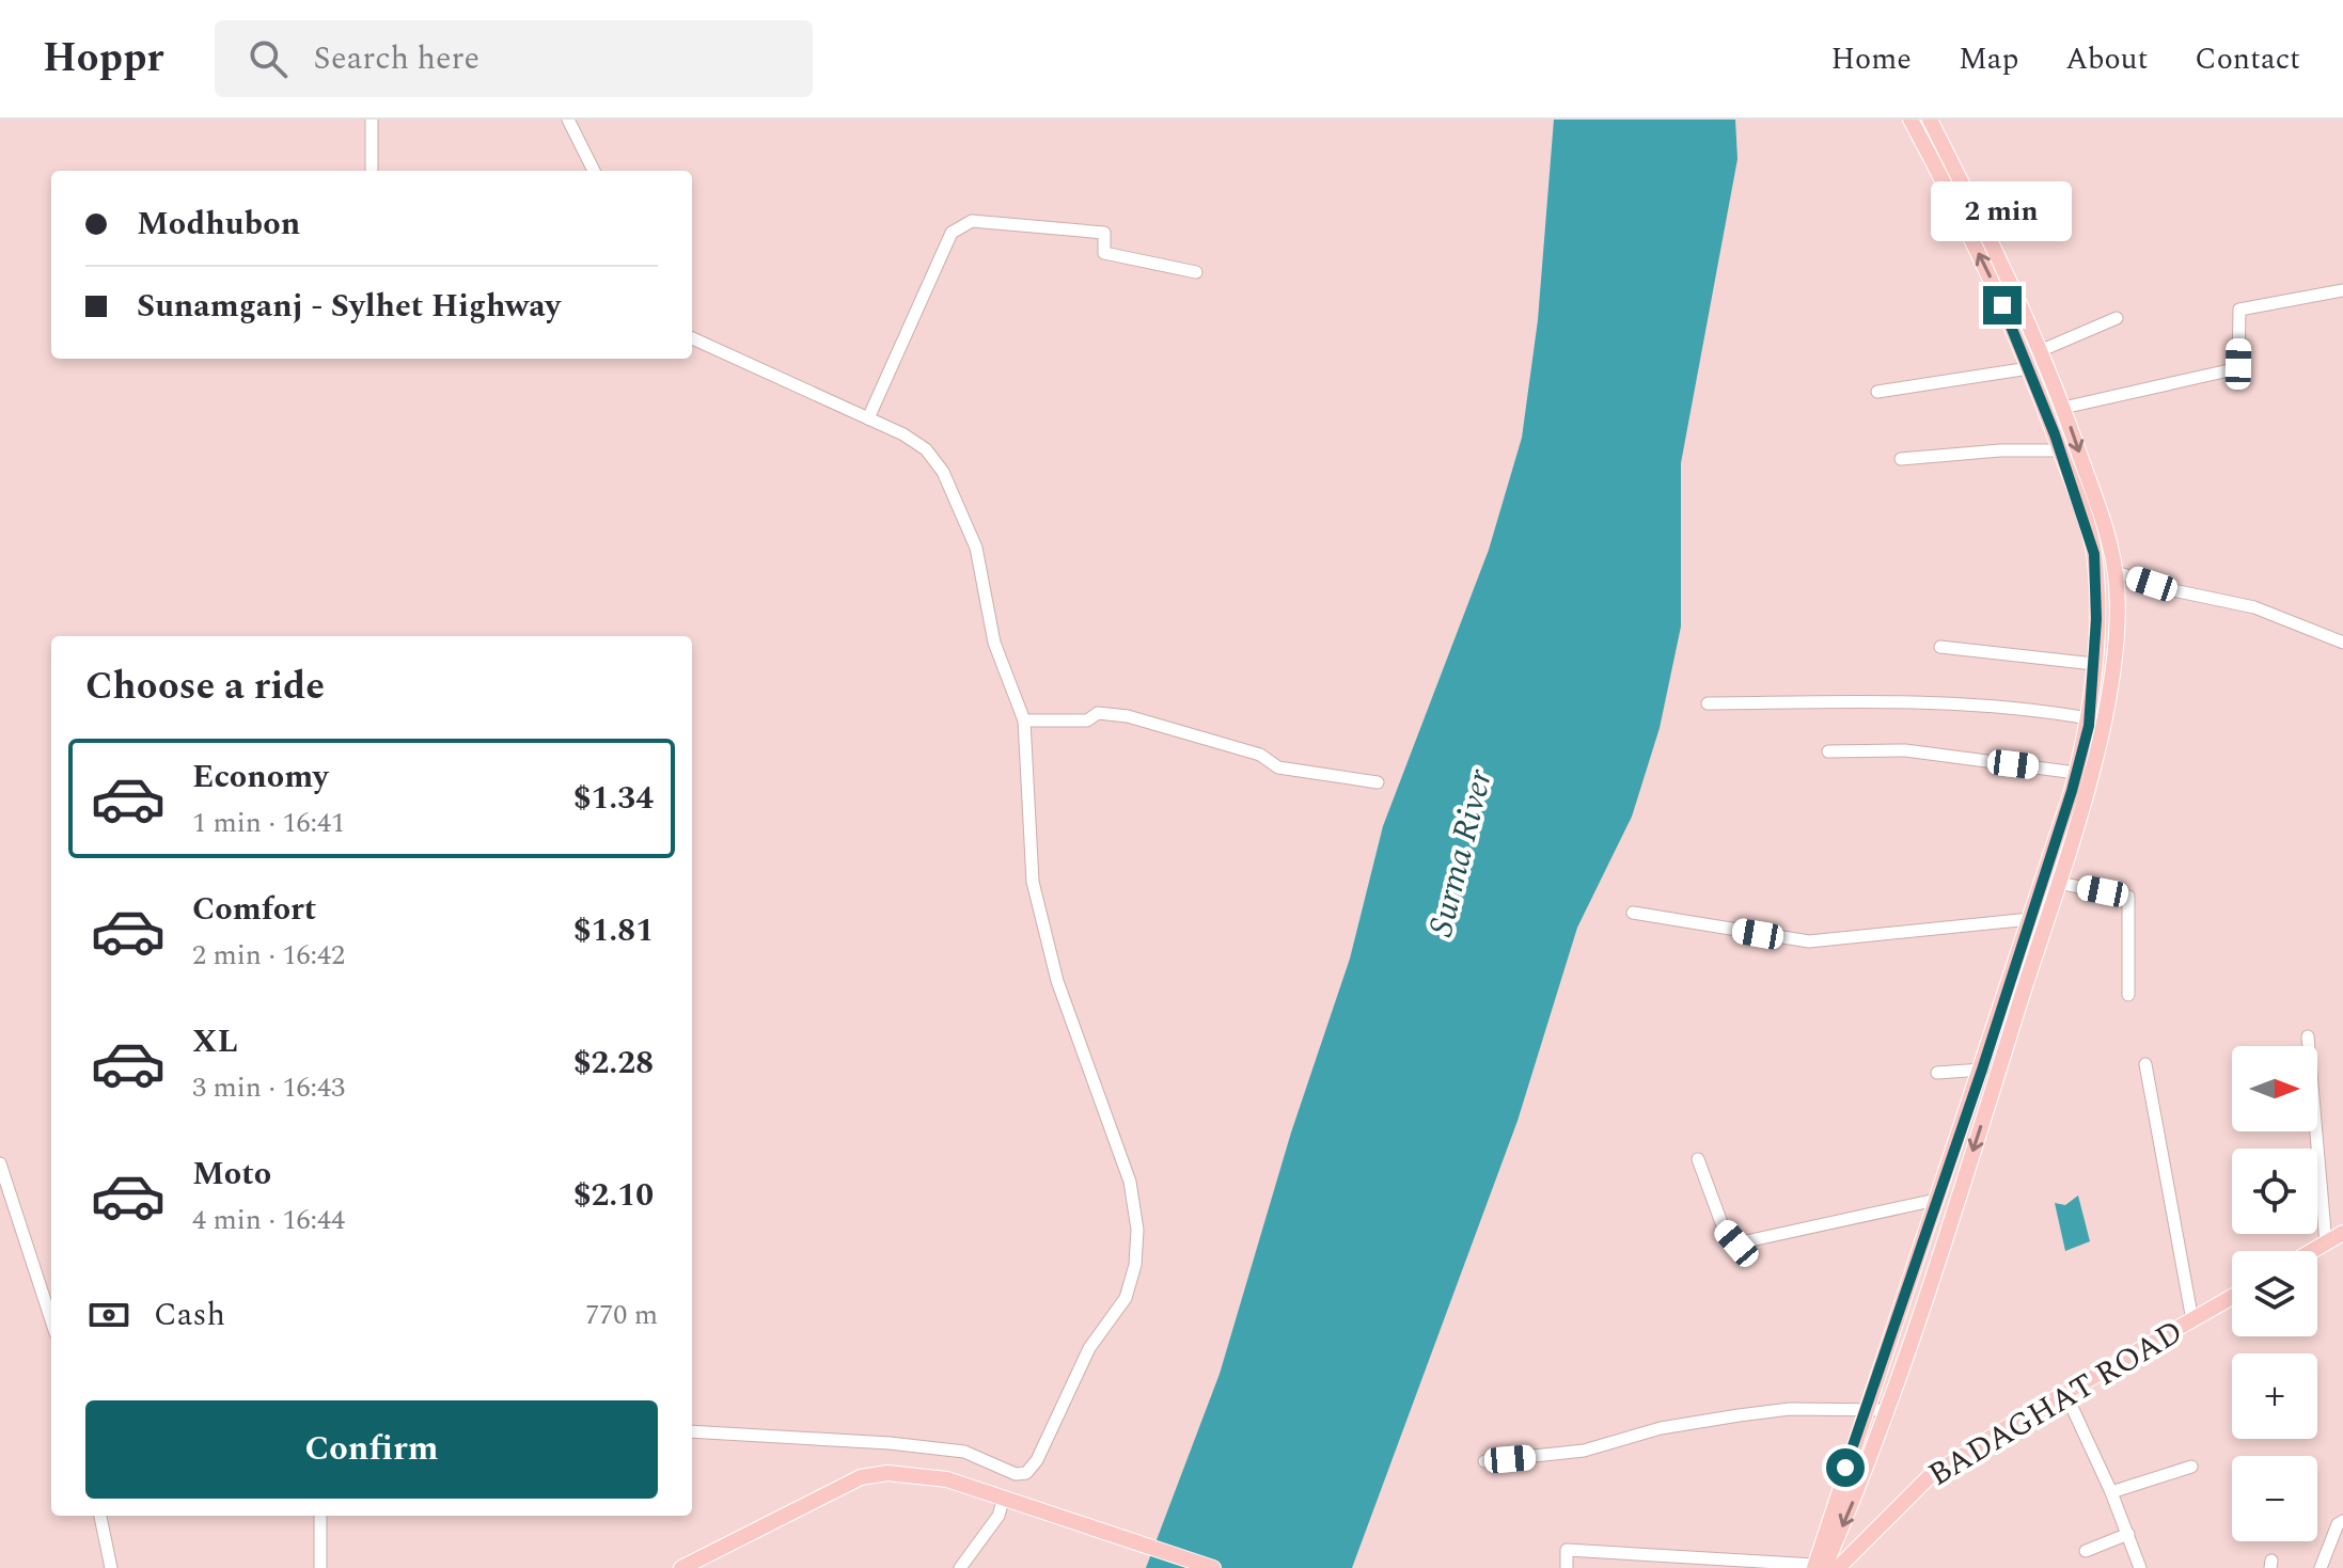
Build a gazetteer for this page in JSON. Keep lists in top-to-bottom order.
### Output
{
  "streets": {
    "main road": ["BADAGHAT ROAD"]
  },
  "water": ["Surma River"],
  "north": "right",
  "page": {
    "header": "Hoppr",
    "search": "Search here",
    "nav": [
      "Home",
      "Map",
      "About",
      "Contact"
    ],
    "banner": ["Modhubon", "Sunamganj - Sylhet Highway"],
    "bubble": "2 min",
    "heading": "Choose a ride",
    "list": [
      {
        "name": "Economy",
        "note": "1 min · 16:41",
        "value": "$1.34"
      },
      {
        "name": "Comfort",
        "note": "2 min · 16:42",
        "value": "$1.81"
      },
      {
        "name": "XL",
        "note": "3 min · 16:43",
        "value": "$2.28"
      },
      {
        "name": "Moto",
        "note": "4 min · 16:44",
        "value": "$2.10"
      }
    ],
    "map_buttons": ["+", "−"],
    "pay": ["Cash", "770 m"],
    "buttons": "Confirm"
  }
}
